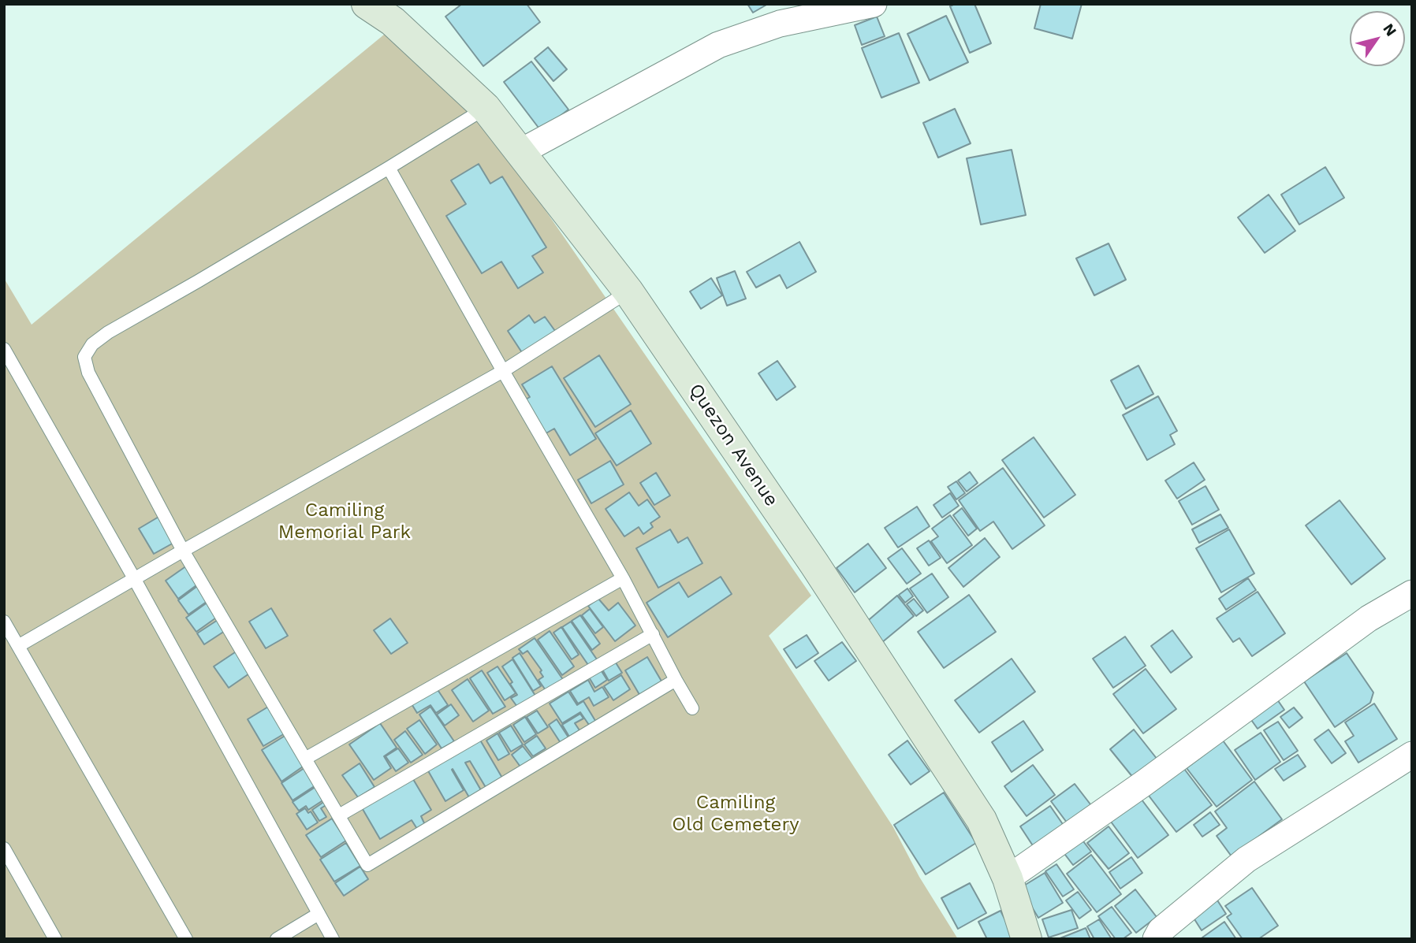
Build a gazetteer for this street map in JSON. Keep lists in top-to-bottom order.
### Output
{
  "streets": {
    "street": ["Quezon Avenue"]
  },
  "parks": ["Camiling Memorial Park", "Camiling Old Cemetery"],
  "north": "top right"
}
